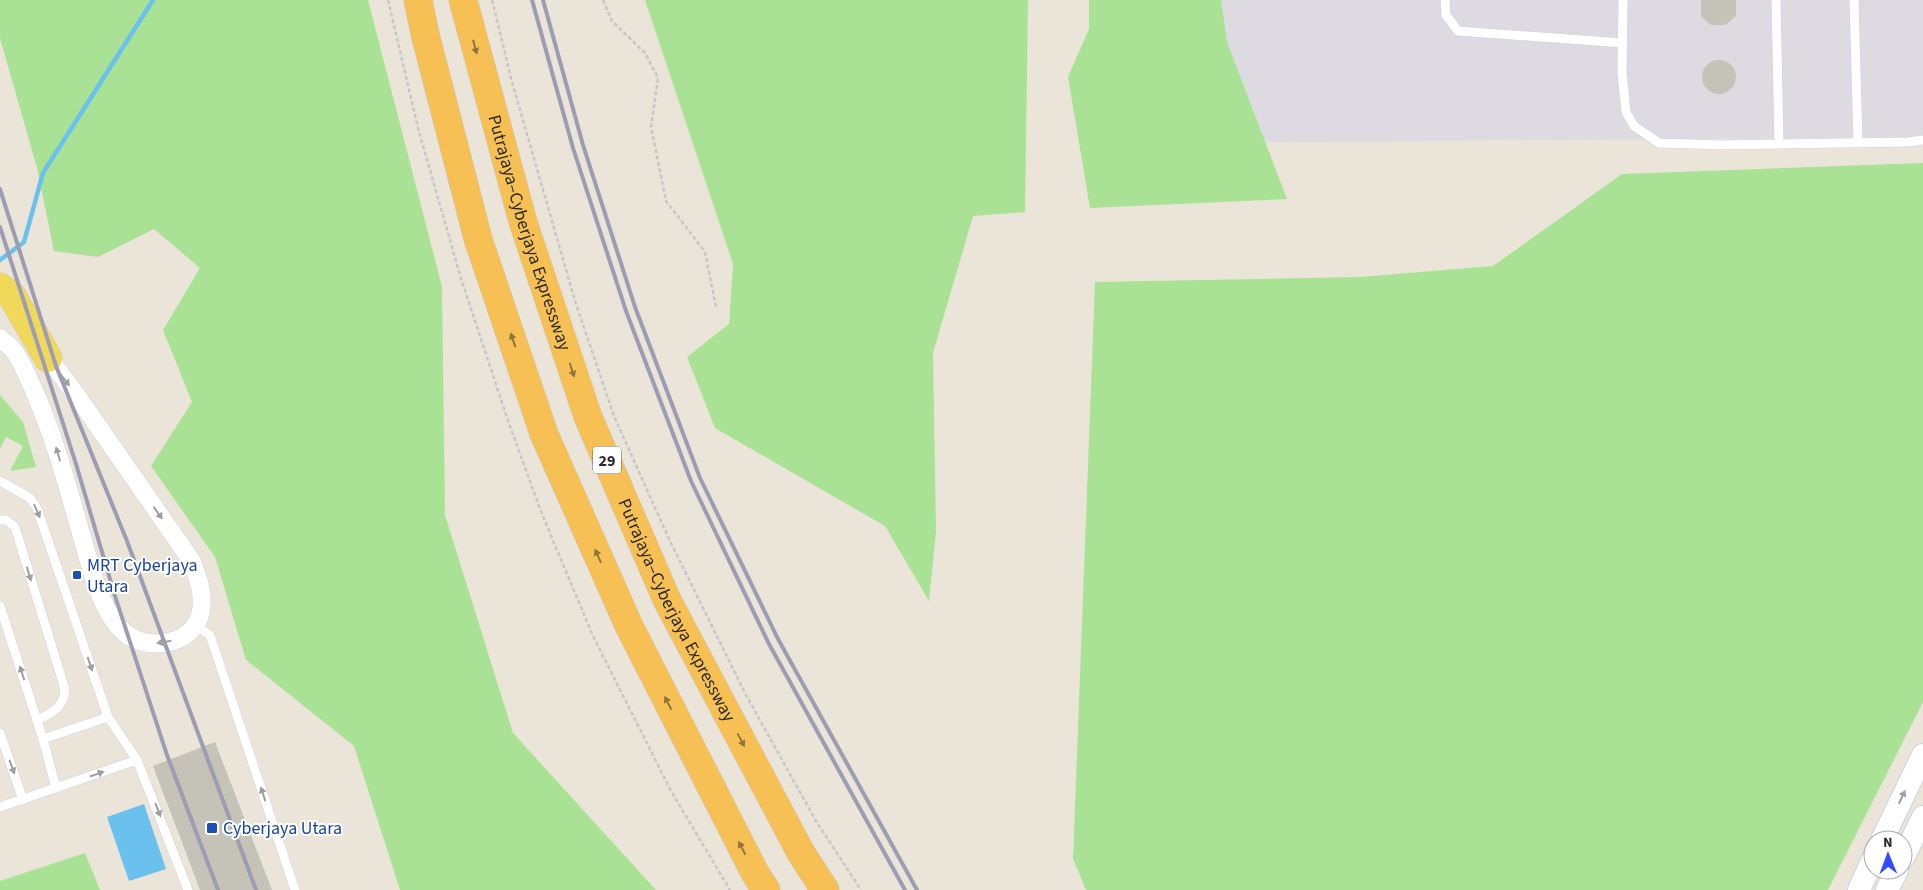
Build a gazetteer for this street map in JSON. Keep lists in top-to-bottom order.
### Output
{
  "streets": {
    "highway": ["Putrajaya–Cyberjaya Expressway", "29"]
  },
  "places": {
    "transit": ["MRT Cyberjaya Utara", "Cyberjaya Utara"]
  },
  "north": "top"
}
